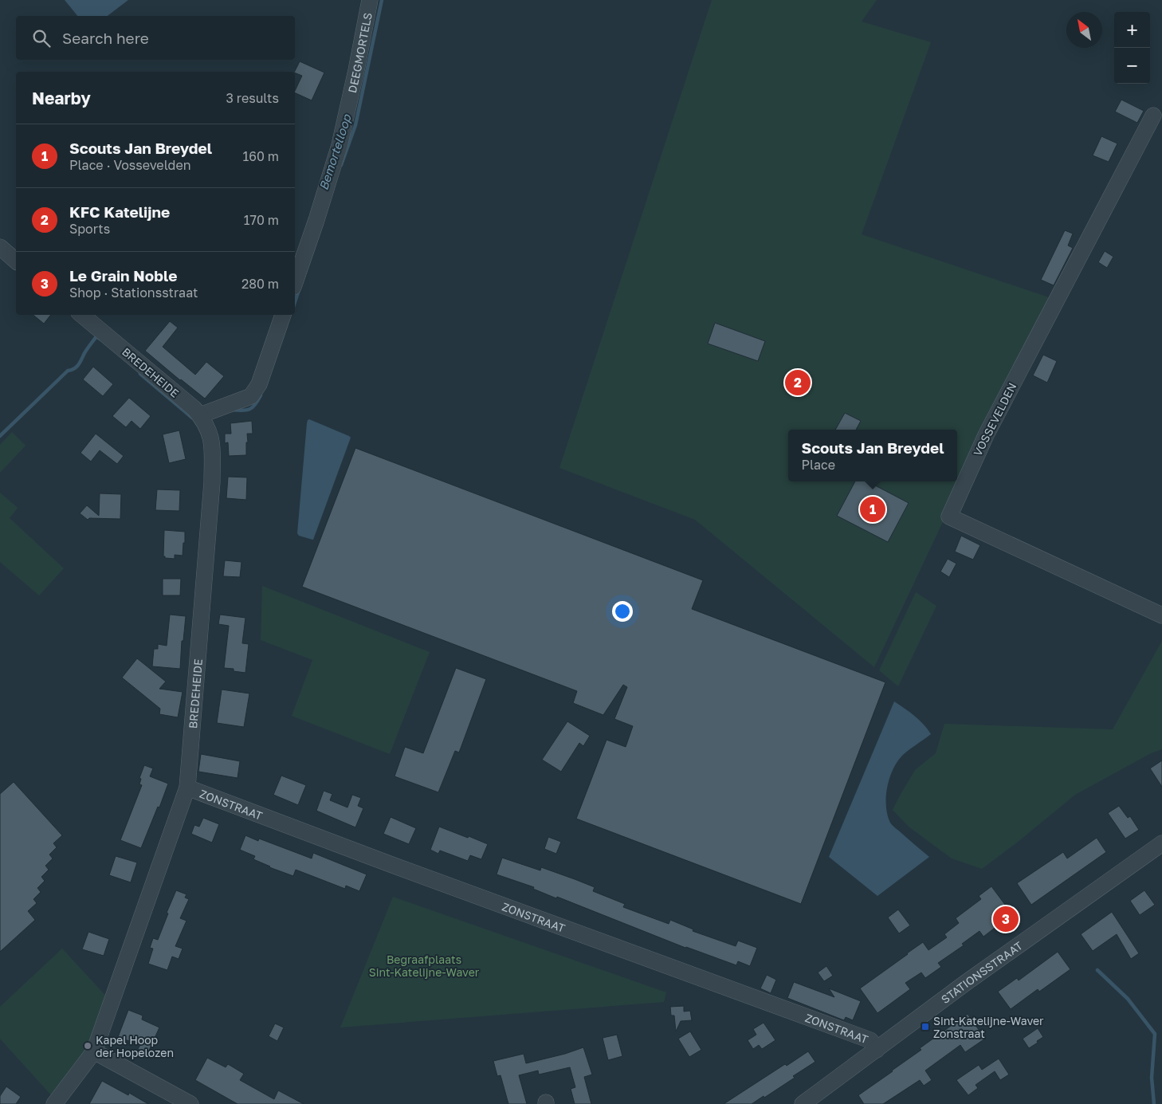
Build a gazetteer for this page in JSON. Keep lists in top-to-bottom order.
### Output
{
  "streets": {
    "street": [
      "DEEGMORTELS",
      "BREDEHEIDE",
      "VOSSEVELDEN",
      "ZONSTRAAT",
      "STATIONSSTRAAT"
    ]
  },
  "crossings": [
    ["BREDEHEIDE", "ZONSTRAAT"],
    ["ZONSTRAAT", "STATIONSSTRAAT"]
  ],
  "water": ["Bemortelloop"],
  "parks": ["Begraafplaats Sint-Katelijne-Waver"],
  "places": {
    "transit": ["Sint-Katelijne-Waver Zonstraat"],
    "other": ["Kapel Hoop der Hopelozen"]
  },
  "north": "top left",
  "page": {
    "map_buttons": ["+", "−"],
    "search": "Search here",
    "heading": ["Nearby", "3 results"],
    "list": [
      {
        "mark": "1",
        "name": "Scouts Jan Breydel",
        "note": "Place · Vossevelden",
        "value": "160 m"
      },
      {
        "mark": "2",
        "name": "KFC Katelijne",
        "note": "Sports",
        "value": "170 m"
      },
      {
        "mark": "3",
        "name": "Le Grain Noble",
        "note": "Shop · Stationsstraat",
        "value": "280 m"
      }
    ],
    "pins": ["2", "1", "3"],
    "popup": ["Scouts Jan Breydel", "Place"]
  }
}
